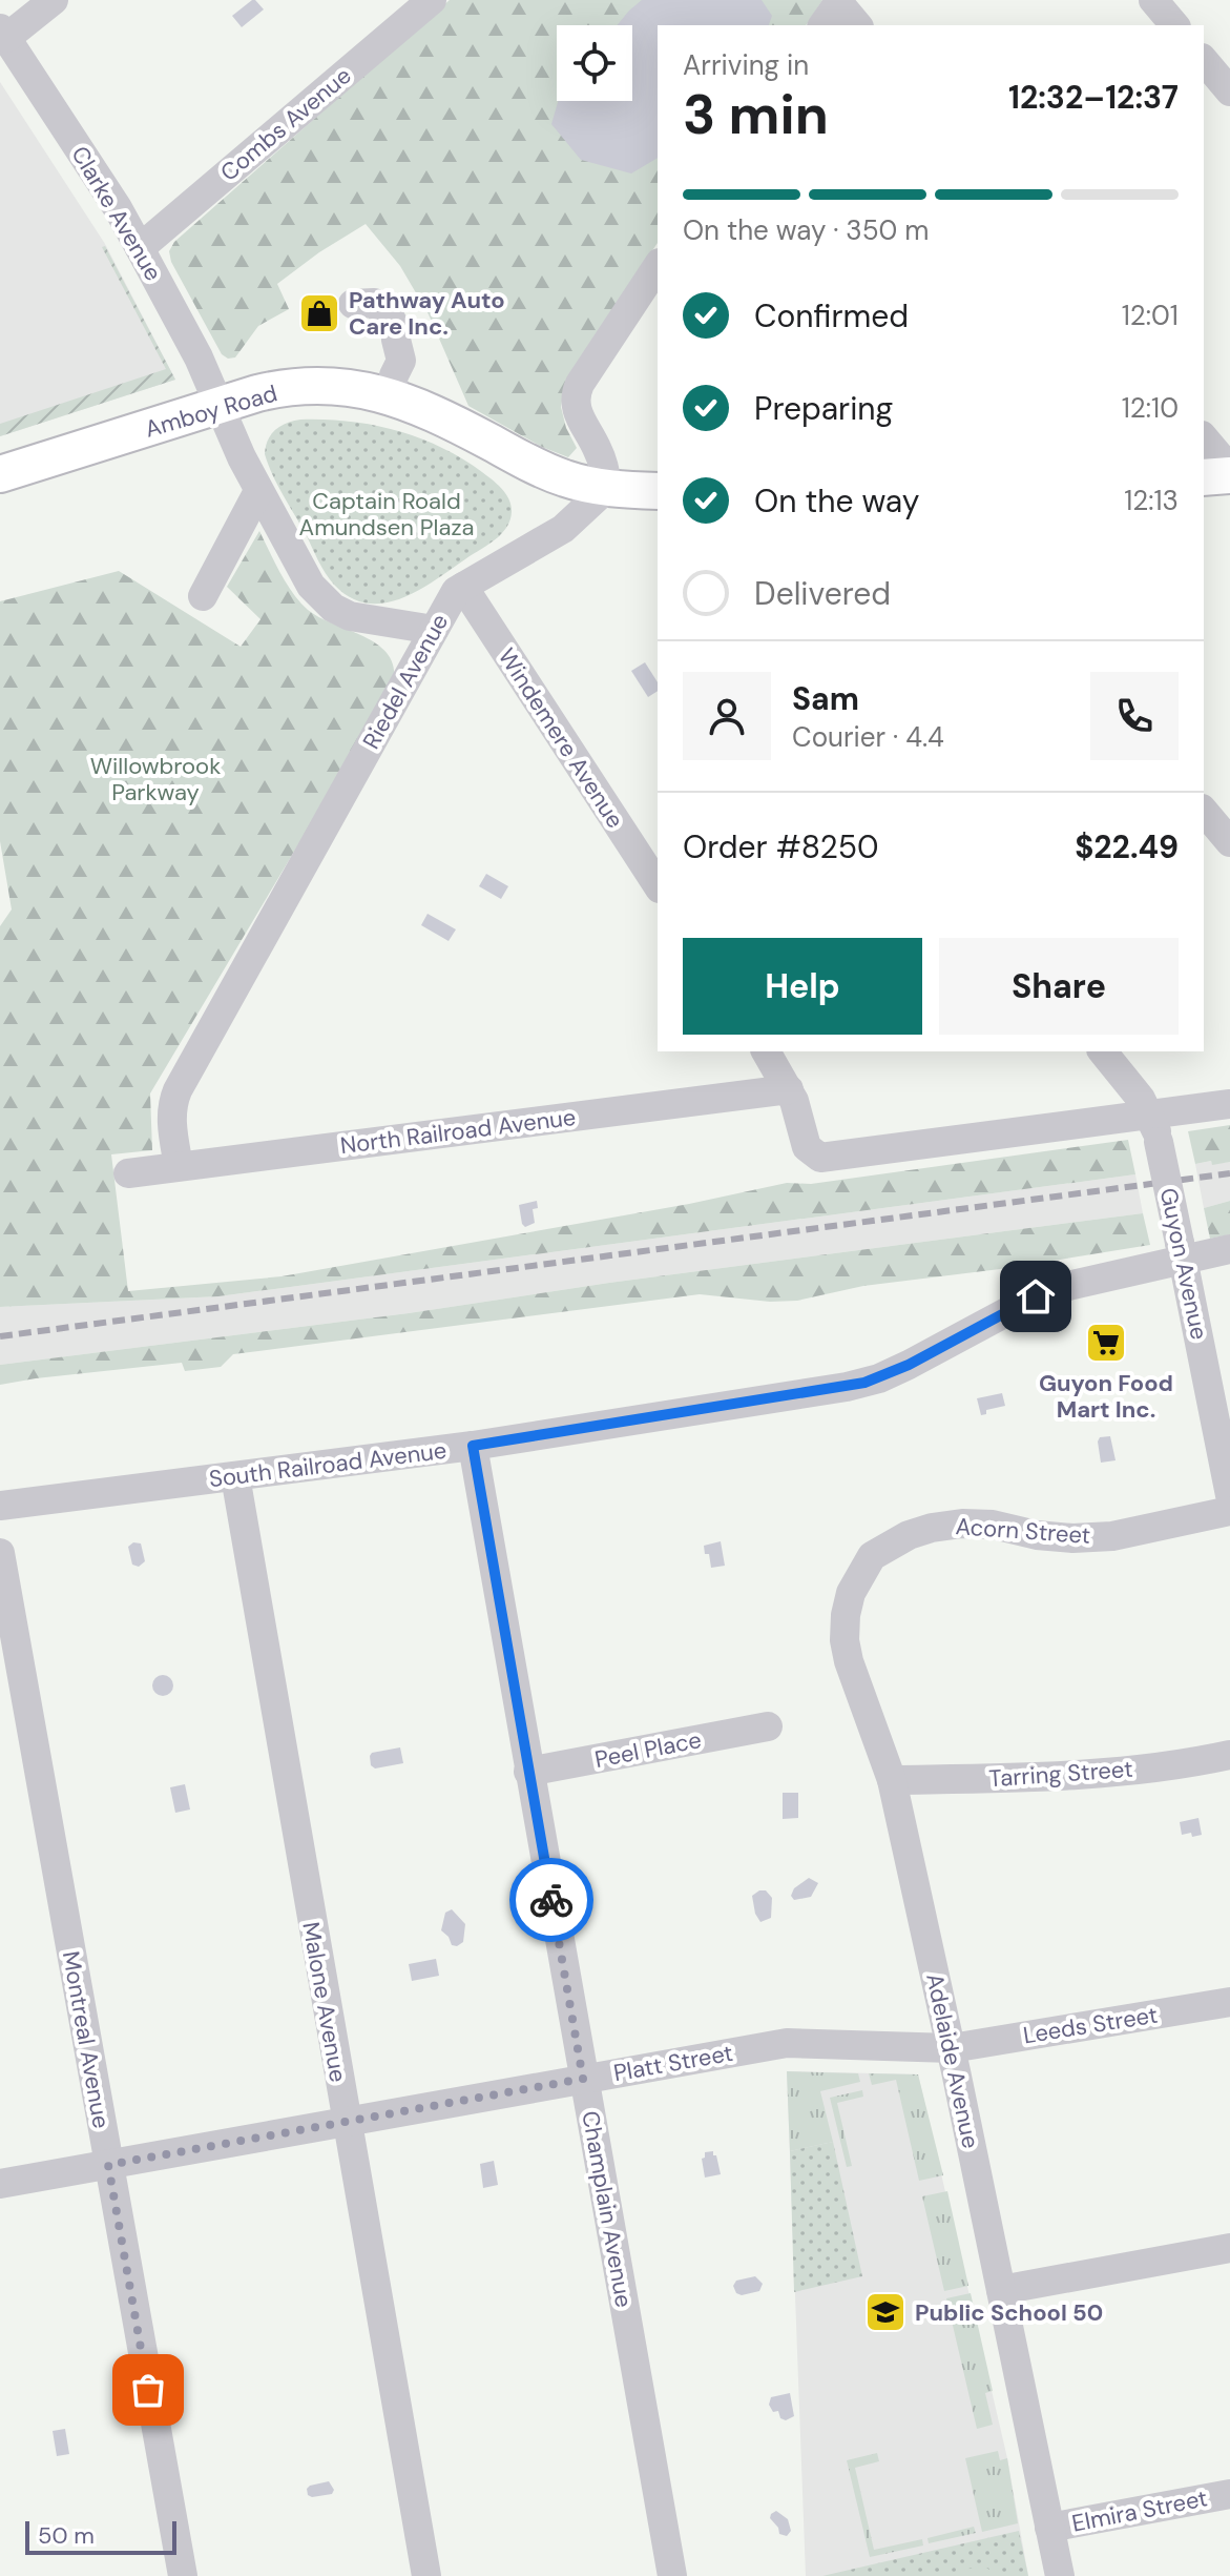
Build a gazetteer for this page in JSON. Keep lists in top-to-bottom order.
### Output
{
  "streets": {
    "main road": ["Amboy Road"],
    "street": [
      "Combs Avenue",
      "Clarke Avenue",
      "Riedel Avenue",
      "Windemere Avenue",
      "North Railroad Avenue",
      "Guyon Avenue",
      "South Railroad Avenue",
      "Acorn Street",
      "Peel Place",
      "Tarring Street",
      "Malone Avenue",
      "Leeds Street",
      "Montreal Avenue",
      "Adelaide Avenue",
      "Platt Street",
      "Champlain Avenue",
      "Elmira Street"
    ]
  },
  "crossings": [
    ["Combs Avenue", "Clarke Avenue"],
    ["Clarke Avenue", "Amboy Road"],
    ["Clarke Avenue", "Riedel Avenue"],
    ["Amboy Road", "Riedel Avenue"],
    ["Riedel Avenue", "Windemere Avenue"],
    ["Riedel Avenue", "North Railroad Avenue"],
    ["Guyon Avenue", "South Railroad Avenue"],
    ["South Railroad Avenue", "Malone Avenue"],
    ["South Railroad Avenue", "Champlain Avenue"],
    ["Acorn Street", "Adelaide Avenue"],
    ["Peel Place", "Champlain Avenue"],
    ["Tarring Street", "Adelaide Avenue"],
    ["Malone Avenue", "Platt Street"],
    ["Leeds Street", "Adelaide Avenue"],
    ["Leeds Street", "Platt Street"],
    ["Montreal Avenue", "Platt Street"],
    ["Adelaide Avenue", "Platt Street"],
    ["Adelaide Avenue", "Elmira Street"],
    ["Platt Street", "Champlain Avenue"]
  ],
  "parks": ["Captain Roald Amundsen Plaza", "Willowbrook Parkway"],
  "places": {
    "shop": ["Pathway Auto Care Inc."],
    "supermarket": ["Guyon Food Mart Inc."],
    "school or university": ["Public School 50"]
  },
  "scale_bar": "50 m",
  "page": {
    "heading": ["3 min", "Arriving in", "12:32–12:37"],
    "panel": [
      "Sam",
      "Courier · 4.4",
      "Order #8250",
      "$22.49"
    ],
    "bar": "On the way · 350 m",
    "list": [
      ["Confirmed", "12:01"],
      ["Preparing", "12:10"],
      ["On the way", "12:13"],
      "Delivered"
    ],
    "buttons": ["Help", "Share"],
    "scale": "50 m"
  }
}
